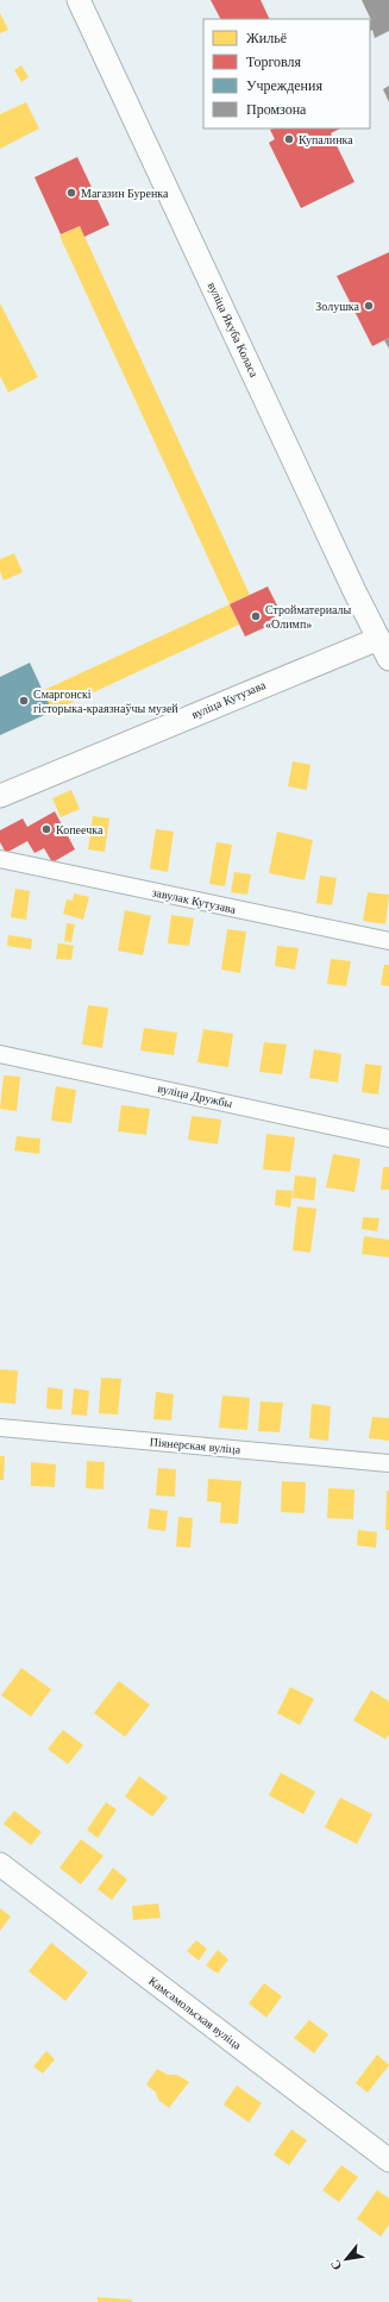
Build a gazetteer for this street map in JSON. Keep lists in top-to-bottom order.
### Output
{
  "streets": {
    "main road": ["вуліца Якуба Коласа", "вуліца Кутузава", "Камсамольская вуліца"],
    "street": ["завулак Кутузава", "вуліца Дружбы", "Піянерская вуліца"]
  },
  "crossings": [
    ["вуліца Якуба Коласа", "вуліца Кутузава"]
  ],
  "places": [
    "Купалинка",
    "Магазин Буренка",
    "Золушка",
    "Стройматериалы «Олимп»",
    "Смаргонскі гісторыка-краязнаўчы музей",
    "Копеечка"
  ],
  "legend": [
    "Жильё",
    "Торговля",
    "Учреждения",
    "Промзона"
  ],
  "north": "bottom left"
}
